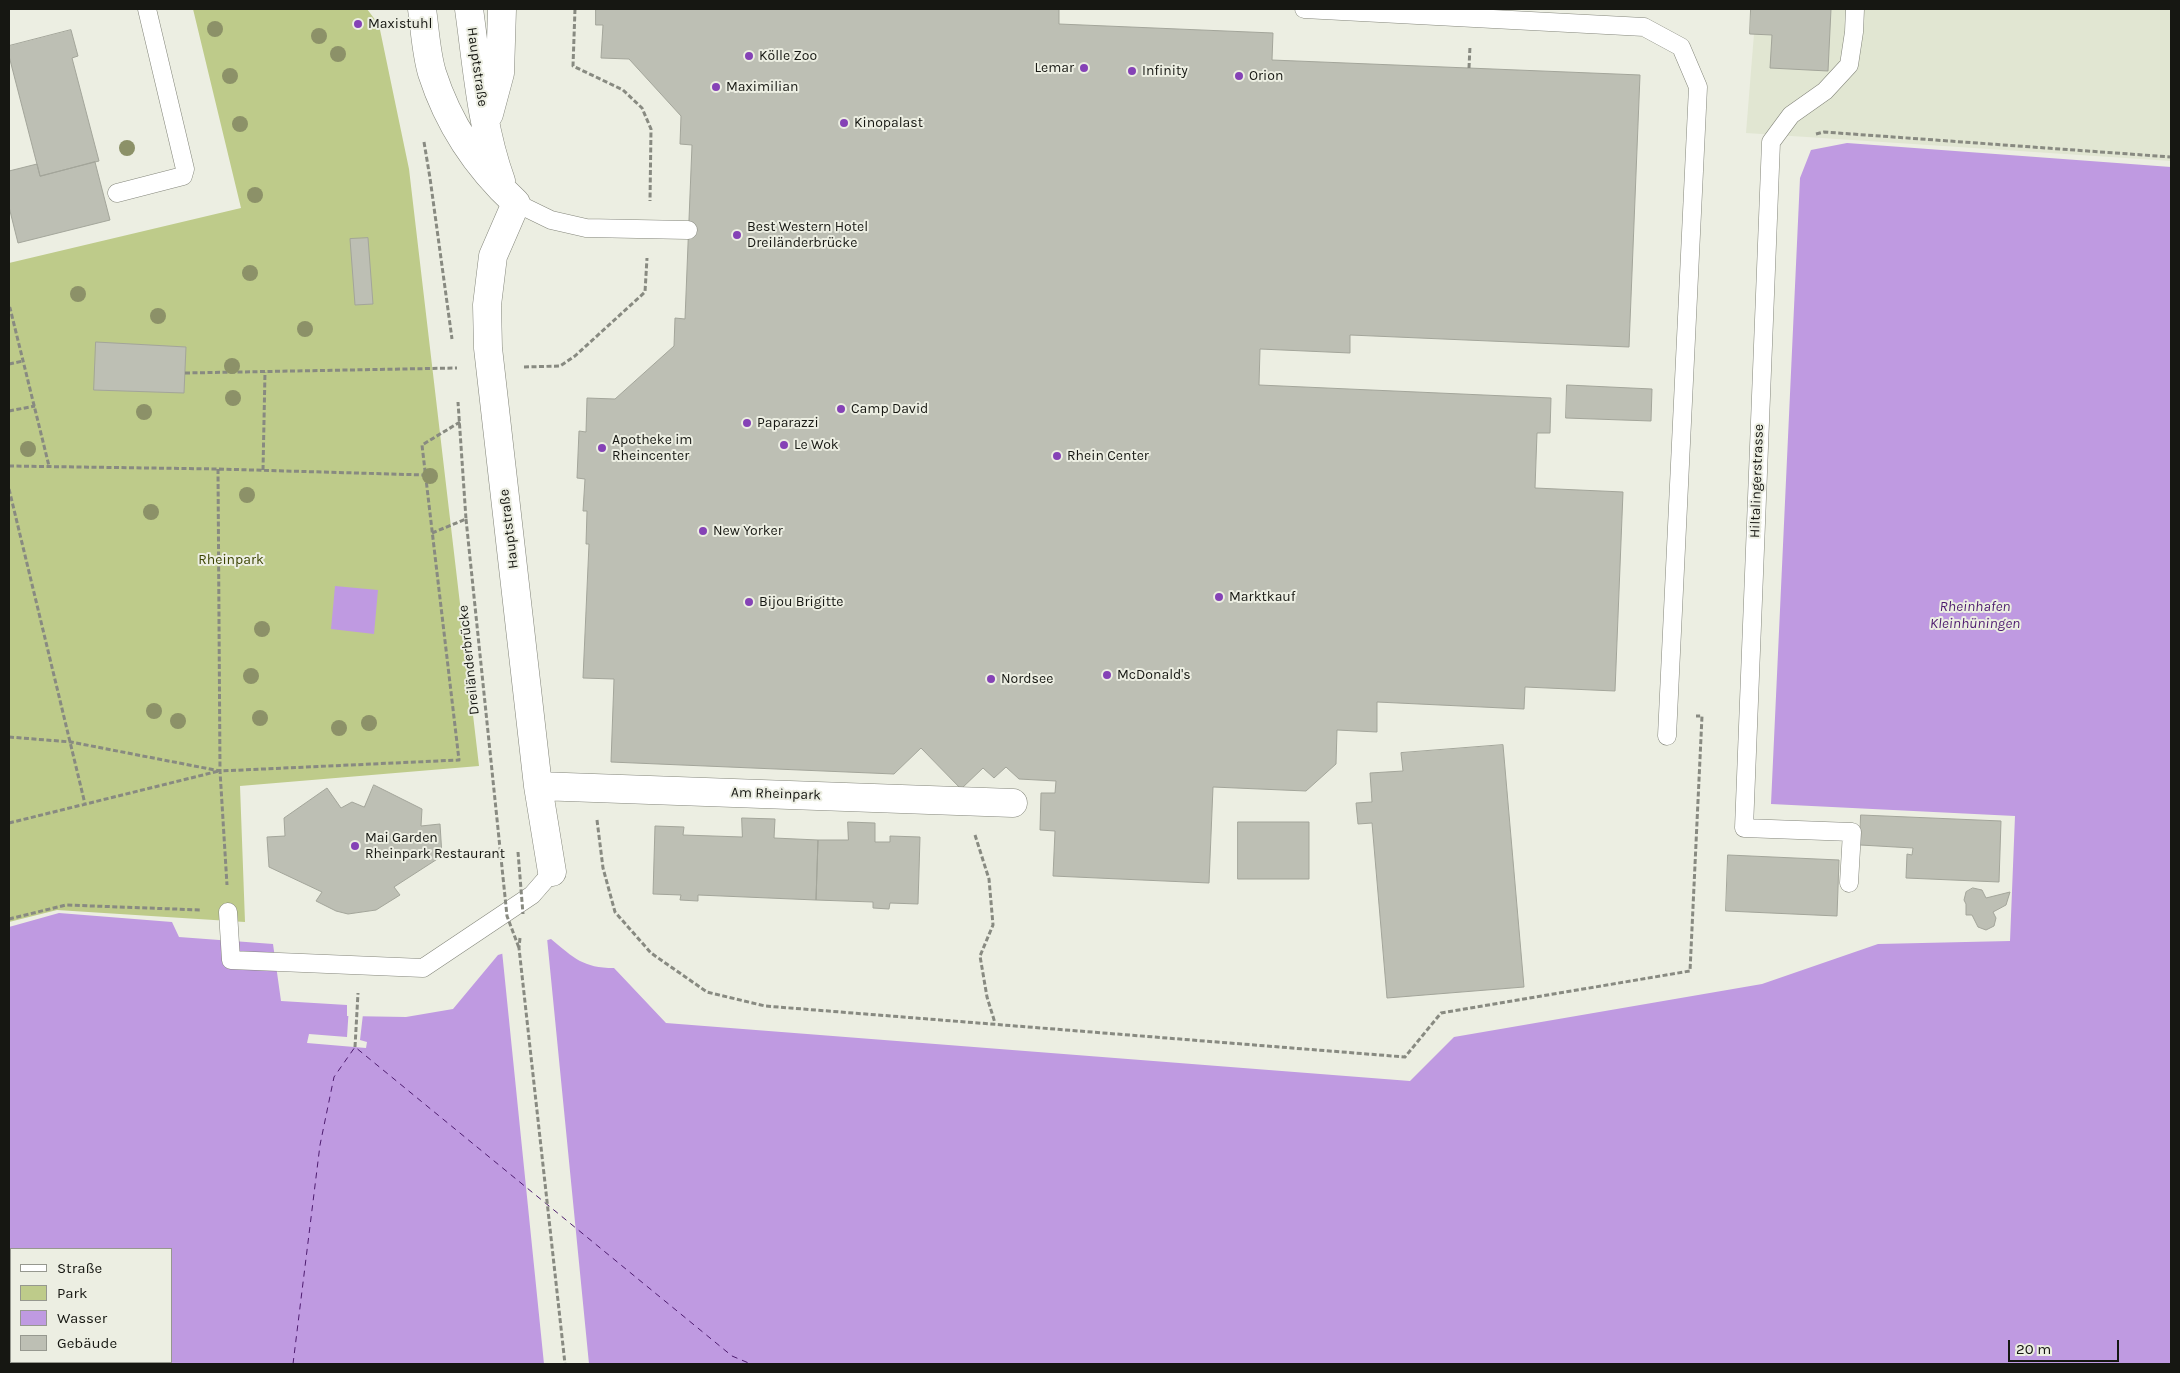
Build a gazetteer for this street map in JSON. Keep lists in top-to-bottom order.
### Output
{
  "streets": {
    "street": ["Hauptstraße", "Am Rheinpark"],
    "lane": ["Hiltalingerstrasse"],
    "path": ["Dreiländerbrücke"]
  },
  "crossings": [
    ["Hauptstraße", "Am Rheinpark"]
  ],
  "water": ["Rheinhafen Kleinhüningen"],
  "parks": ["Rheinpark"],
  "places": [
    "Maxistuhl",
    "Kölle Zoo",
    "Lemar",
    "Infinity",
    "Orion",
    "Maximilian",
    "Kinopalast",
    "Best Western Hotel Dreiländerbrücke",
    "Camp David",
    "Paparazzi",
    "Le Wok",
    "Apotheke im Rheincenter",
    "Rhein Center",
    "New Yorker",
    "Marktkauf",
    "Bijou Brigitte",
    "McDonald's",
    "Nordsee",
    "Mai Garden Rheinpark Restaurant"
  ],
  "legend": [
    "Straße",
    "Park",
    "Wasser",
    "Gebäude"
  ],
  "scale_bar": "20 m"
}
